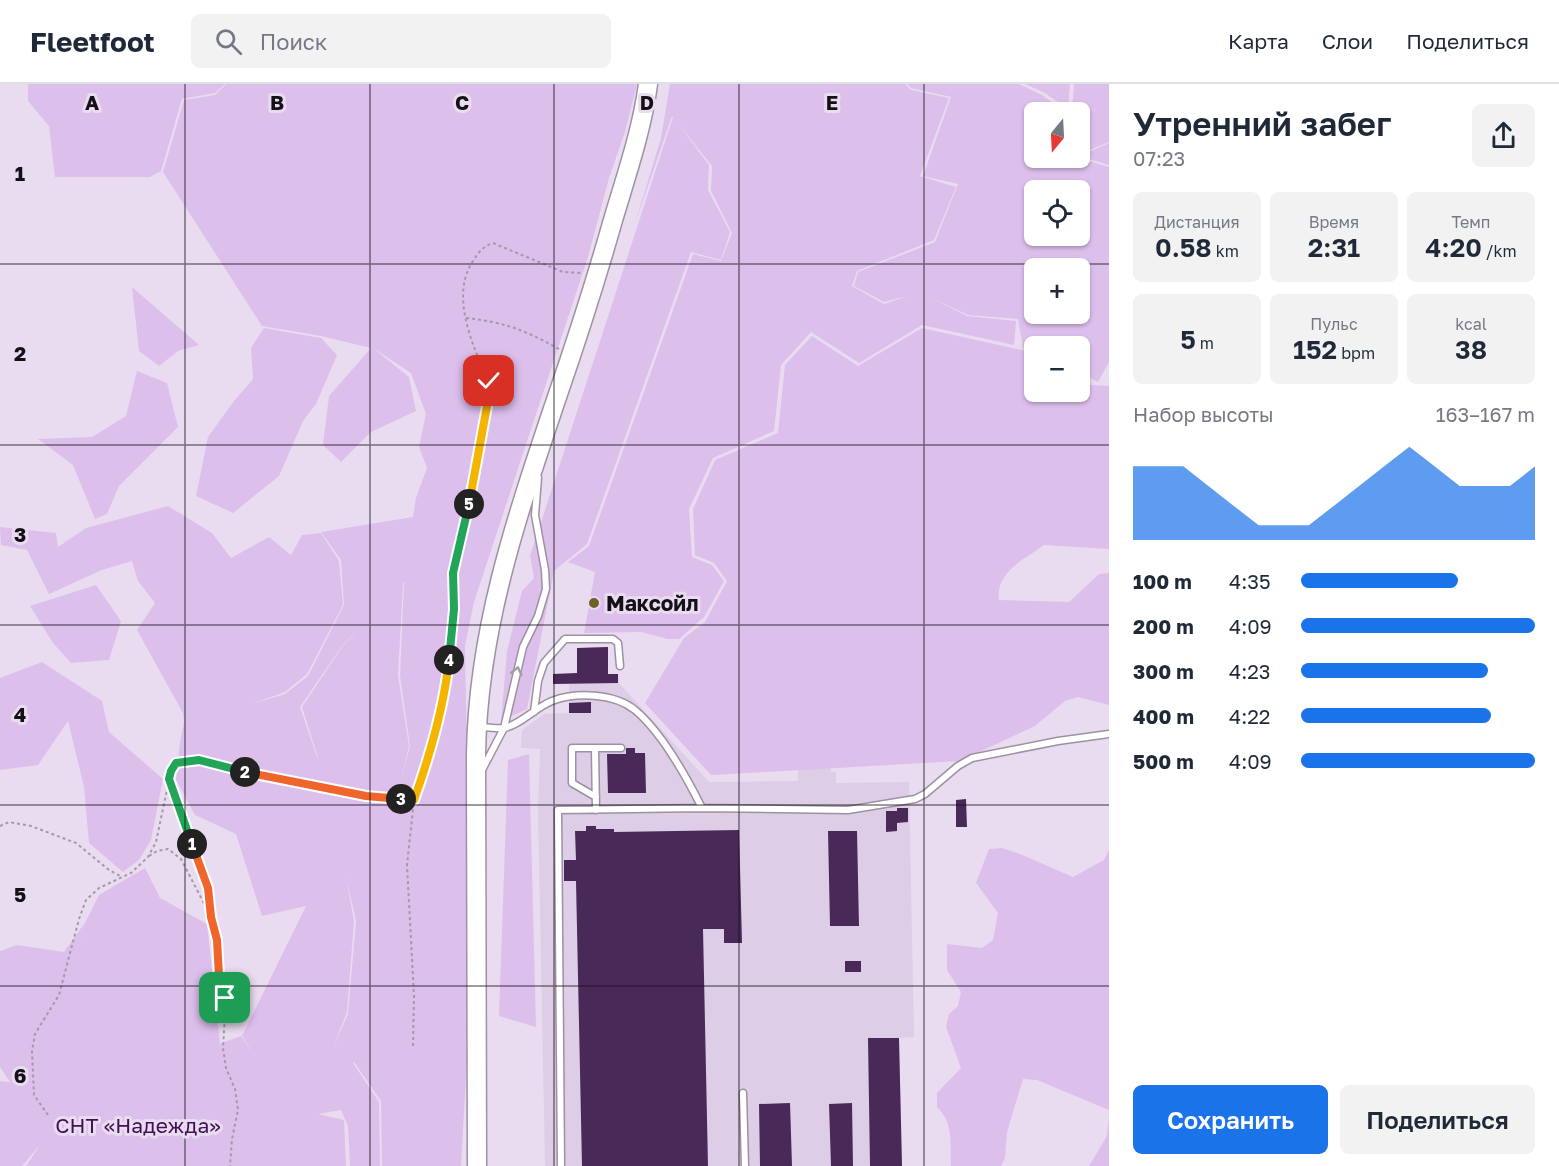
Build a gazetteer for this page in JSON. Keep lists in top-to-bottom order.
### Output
{
  "parks": ["СНТ «Надежда»"],
  "places": ["Максойл"],
  "north": "bottom",
  "page": {
    "header": "Fleetfoot",
    "search": "Поиск",
    "nav": ["Карта", "Слои", "Поделиться"],
    "heading": ["Утренний забег", "07:23"],
    "map_buttons": ["+", "−"],
    "stats": [
      ["Дистанция", "0.58 km"],
      ["Время", "2:31"],
      ["Темп", "4:20 /km"],
      ["5 m"],
      ["Пульс", "152 bpm"],
      ["kcal", "38"]
    ],
    "chart": ["Набор высоты", "163–167 m"],
    "pins": [
      "5",
      "4",
      "2",
      "3",
      "1"
    ],
    "list": [
      {
        "name": "100 m",
        "note": "4:35"
      },
      {
        "name": "200 m",
        "note": "4:09"
      },
      {
        "name": "300 m",
        "note": "4:23"
      },
      {
        "name": "400 m",
        "note": "4:22"
      },
      {
        "name": "500 m",
        "note": "4:09"
      }
    ],
    "buttons": ["Сохранить", "Поделиться"]
  },
  "grid": {
    "columns": [
      "A",
      "B",
      "C",
      "D",
      "E"
    ],
    "rows": [
      "1",
      "2",
      "3",
      "4",
      "5",
      "6"
    ]
  }
}
